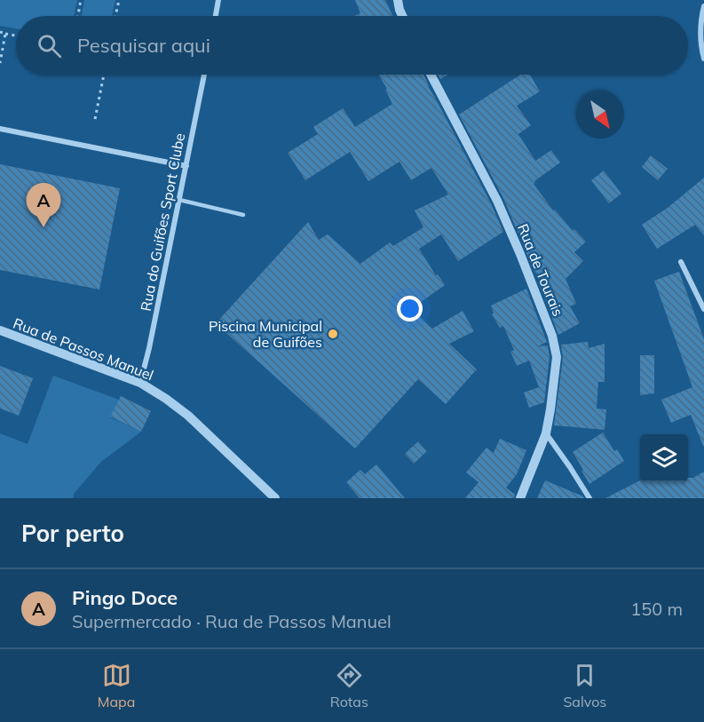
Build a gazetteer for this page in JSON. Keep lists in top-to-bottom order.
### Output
{
  "streets": {
    "street": ["Rua do Guifões Sport Clube", "Rua de Tourais", "Rua de Passos Manuel"]
  },
  "crossings": [
    ["Rua do Guifões Sport Clube", "Rua de Passos Manuel"]
  ],
  "places": ["Piscina Municipal de Guifões"],
  "north": "bottom right",
  "page": {
    "search": "Pesquisar aqui",
    "pins": "A",
    "heading": "Por perto",
    "list": [
      {
        "mark": "A",
        "name": "Pingo Doce",
        "note": "Supermercado · Rua de Passos Manuel",
        "value": "150 m"
      }
    ],
    "nav": ["Mapa", "Rotas", "Salvos"]
  }
}
